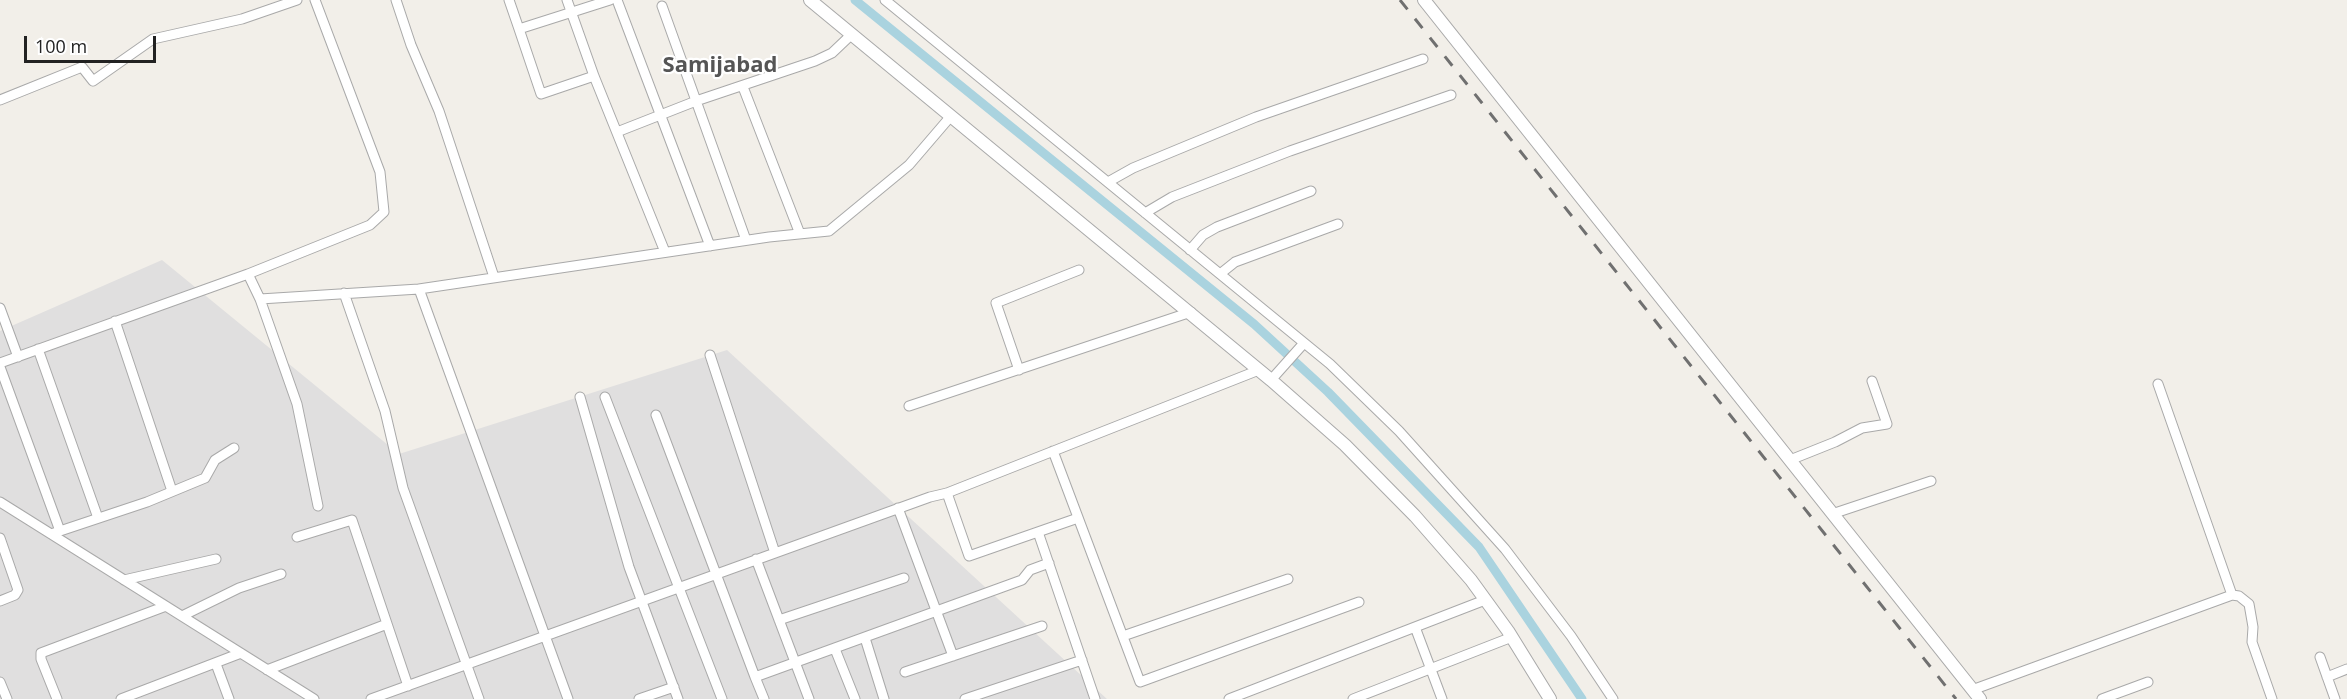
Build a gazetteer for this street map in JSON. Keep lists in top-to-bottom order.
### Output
{
  "districts": ["Samijabad"],
  "scale_bar": "100 m"
}
